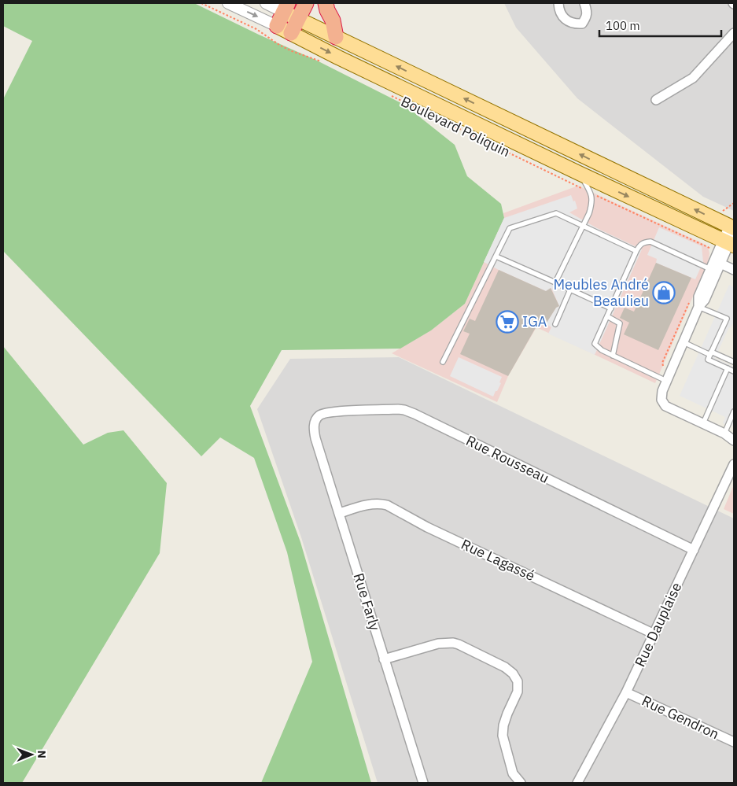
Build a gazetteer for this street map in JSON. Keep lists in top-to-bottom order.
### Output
{
  "streets": {
    "main road": ["Boulevard Poliquin"],
    "street": [
      "Rue Rousseau",
      "Rue Lagassé",
      "Rue Farly",
      "Rue Dauplaise",
      "Rue Gendron"
    ]
  },
  "crossings": [
    ["Rue Rousseau", "Rue Farly"],
    ["Rue Rousseau", "Rue Dauplaise"],
    ["Rue Lagassé", "Rue Farly"],
    ["Rue Lagassé", "Rue Dauplaise"],
    ["Rue Dauplaise", "Rue Gendron"]
  ],
  "places": {
    "shop": ["Meubles André Beaulieu"],
    "supermarket": ["IGA"]
  },
  "scale_bar": "100 m",
  "north": "right"
}
